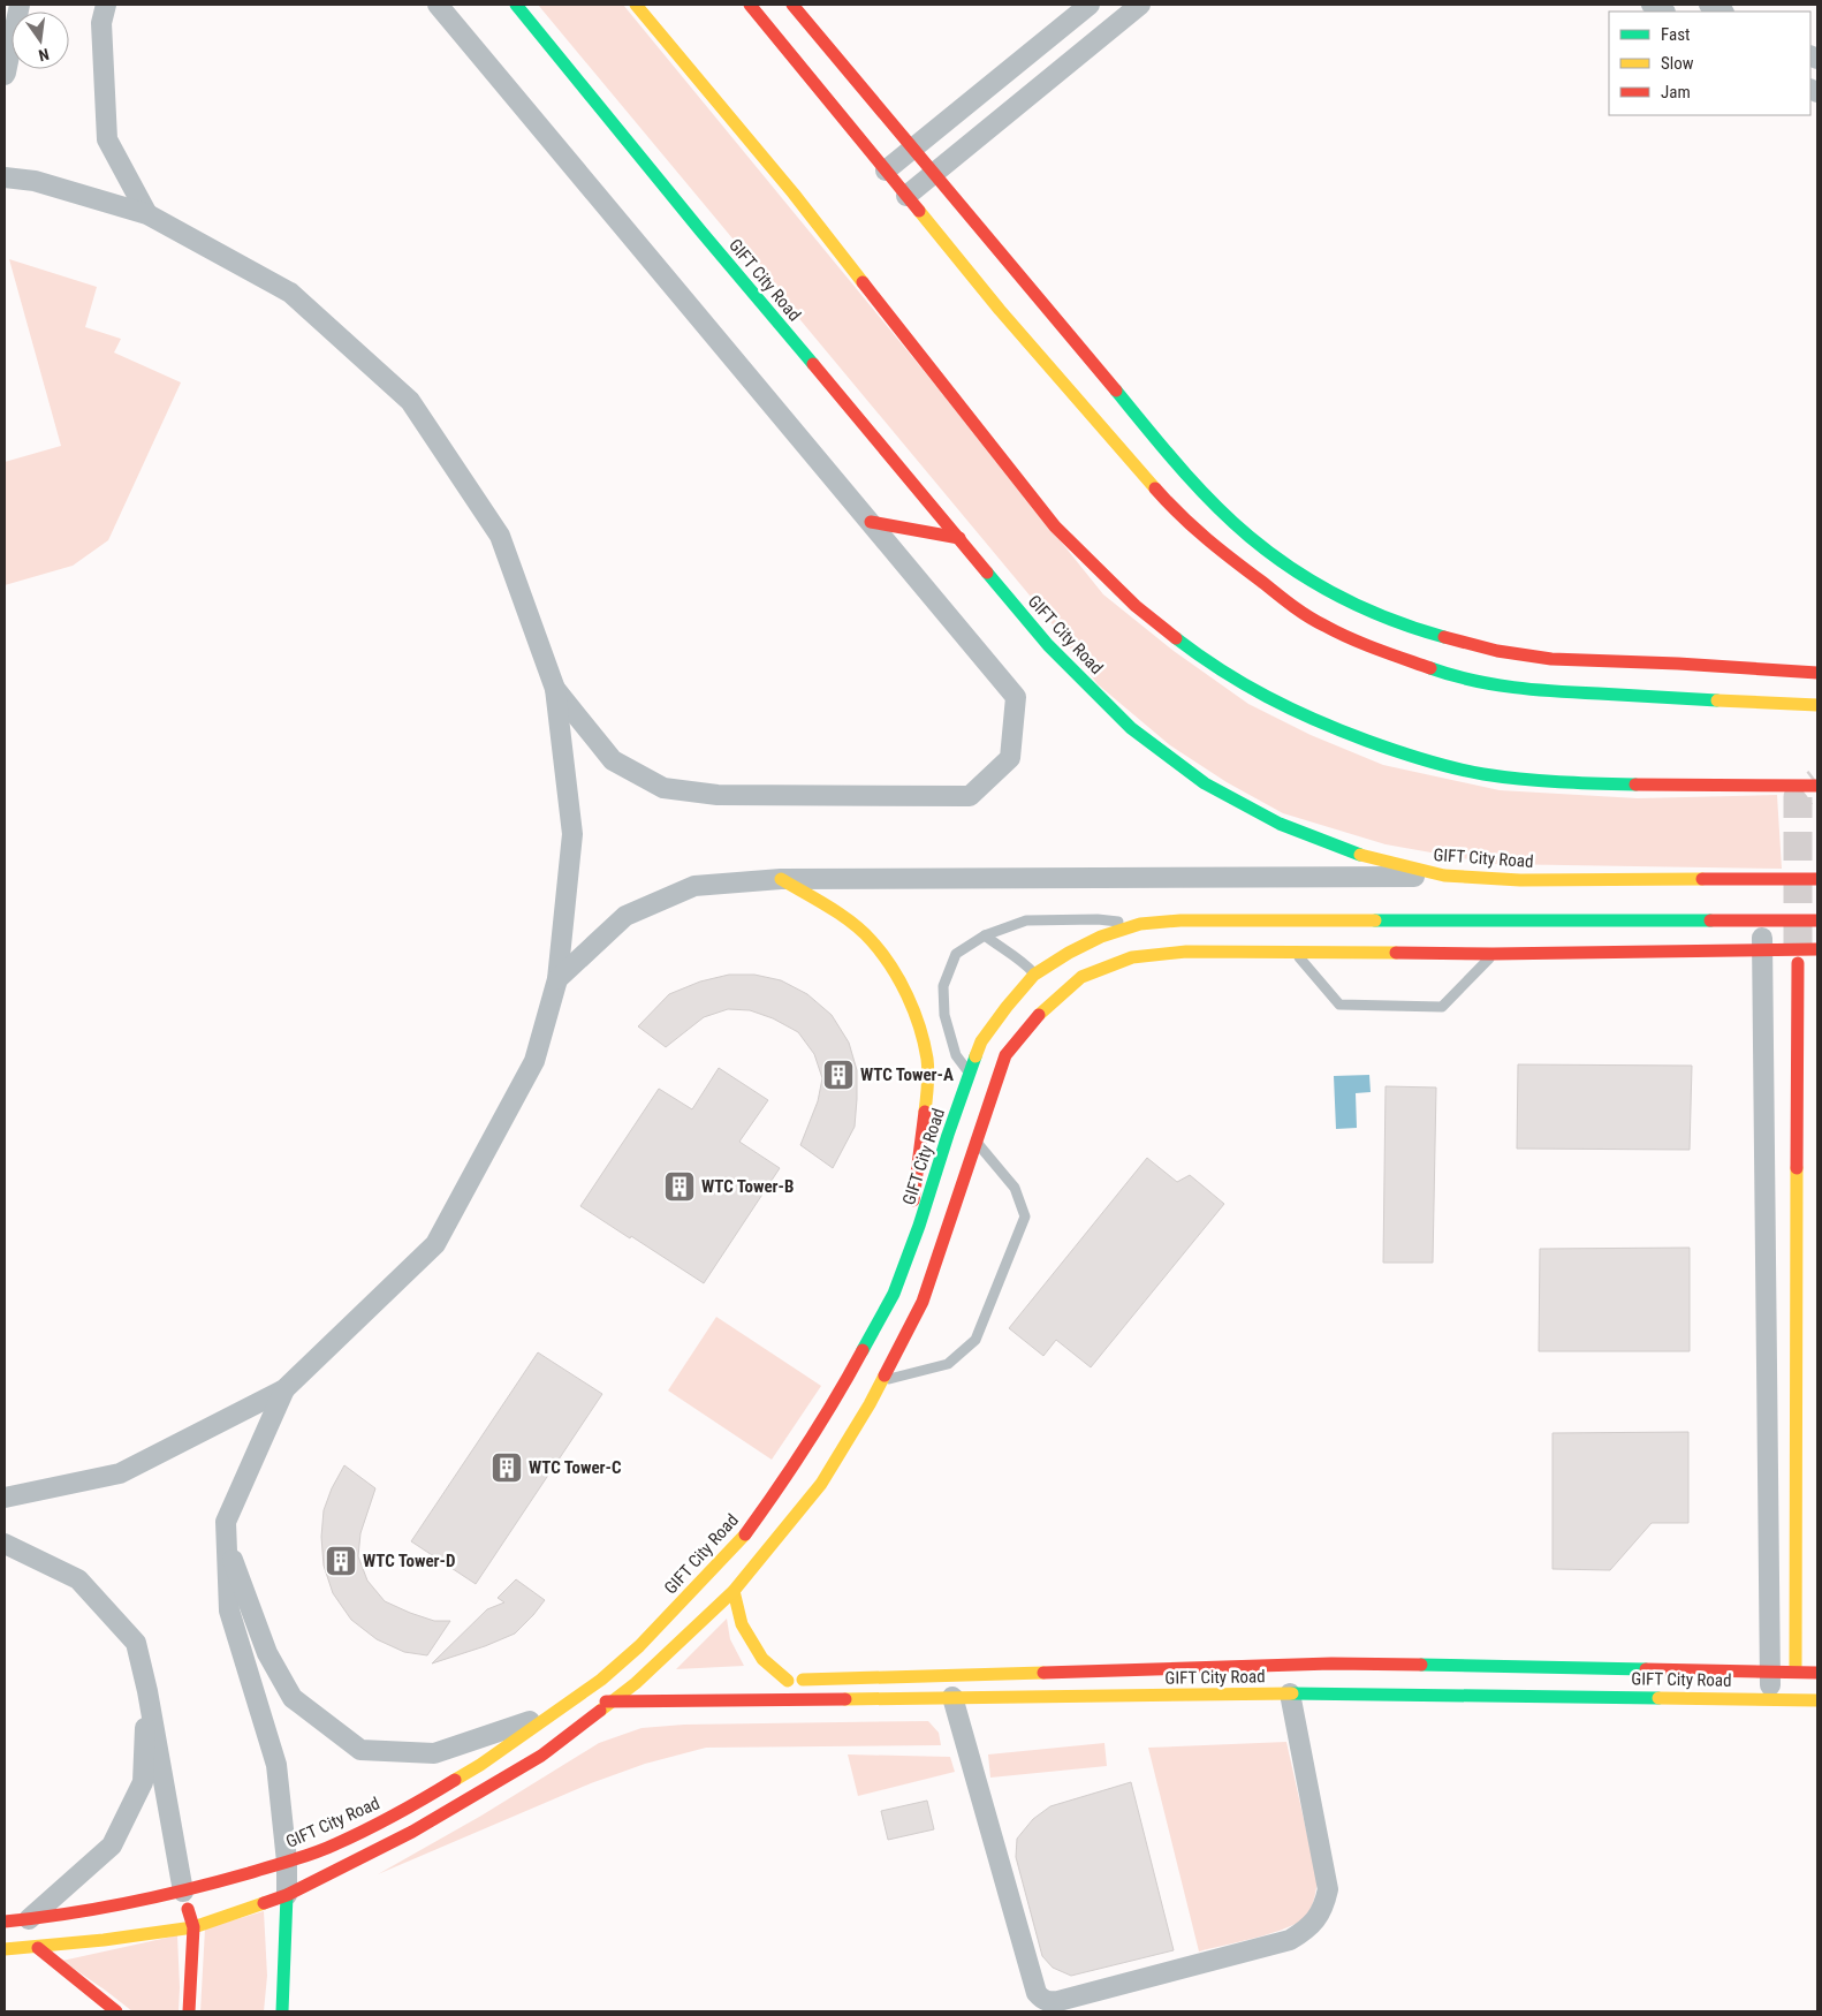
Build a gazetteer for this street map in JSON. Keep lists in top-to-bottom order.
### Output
{
  "streets": {
    "street": ["GIFT City Road"]
  },
  "places": {
    "building": [
      "WTC Tower-A",
      "WTC Tower-B",
      "WTC Tower-C",
      "WTC Tower-D"
    ]
  },
  "legend": ["Fast", "Slow", "Jam"],
  "north": "bottom"
}
